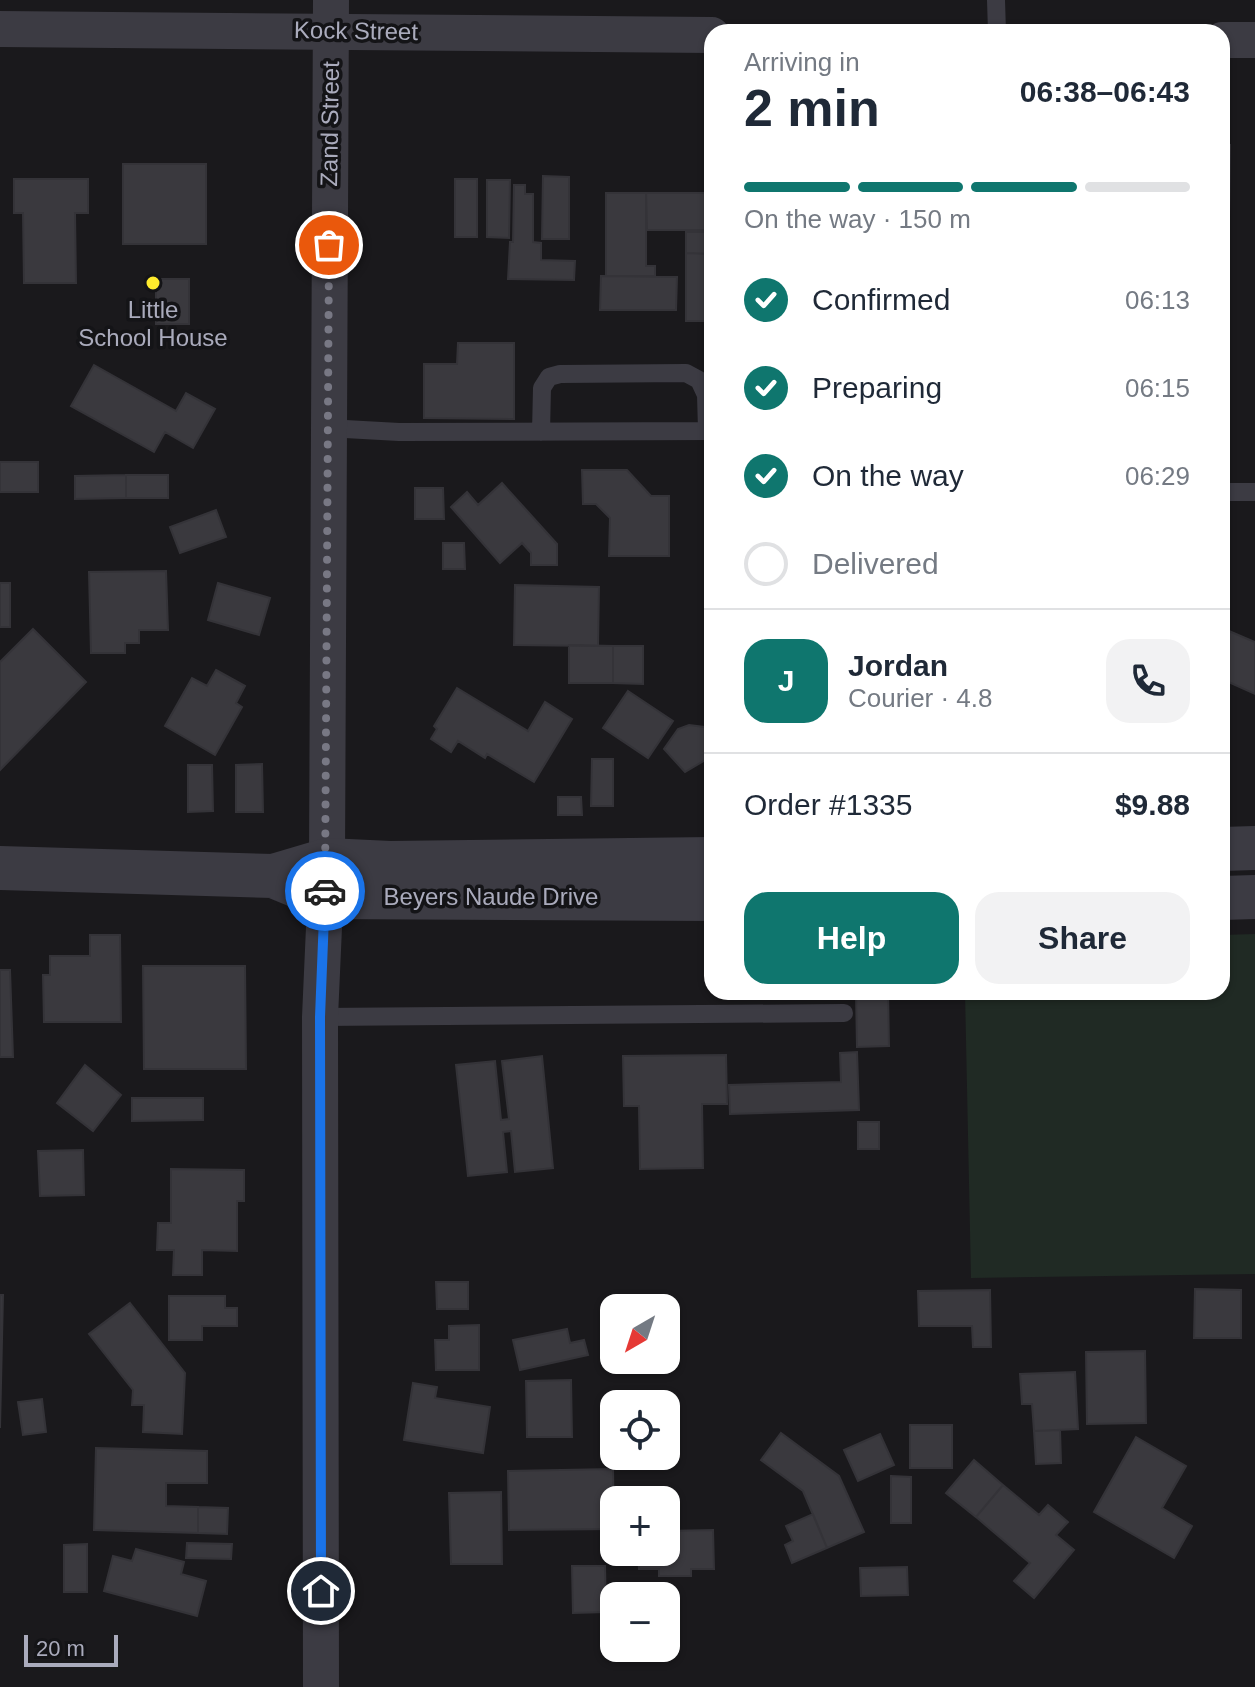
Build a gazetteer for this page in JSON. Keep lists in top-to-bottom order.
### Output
{
  "streets": {
    "street": ["Kock Street", "Zand Street", "Beyers Naude Drive"]
  },
  "crossings": [
    ["Kock Street", "Zand Street"],
    ["Zand Street", "Beyers Naude Drive"]
  ],
  "places": ["Little School House"],
  "scale_bar": "20 m",
  "north": "bottom left",
  "page": {
    "heading": ["2 min", "Arriving in", "06:38–06:43"],
    "panel": [
      "Jordan",
      "Courier · 4.8",
      "Order #1335",
      "$9.88"
    ],
    "bar": "On the way · 150 m",
    "list": [
      ["Confirmed", "06:13"],
      ["Preparing", "06:15"],
      ["On the way", "06:29"],
      "Delivered"
    ],
    "round": "J",
    "buttons": ["Help", "Share"],
    "map_buttons": ["+", "−"],
    "scale": "20 m"
  }
}
